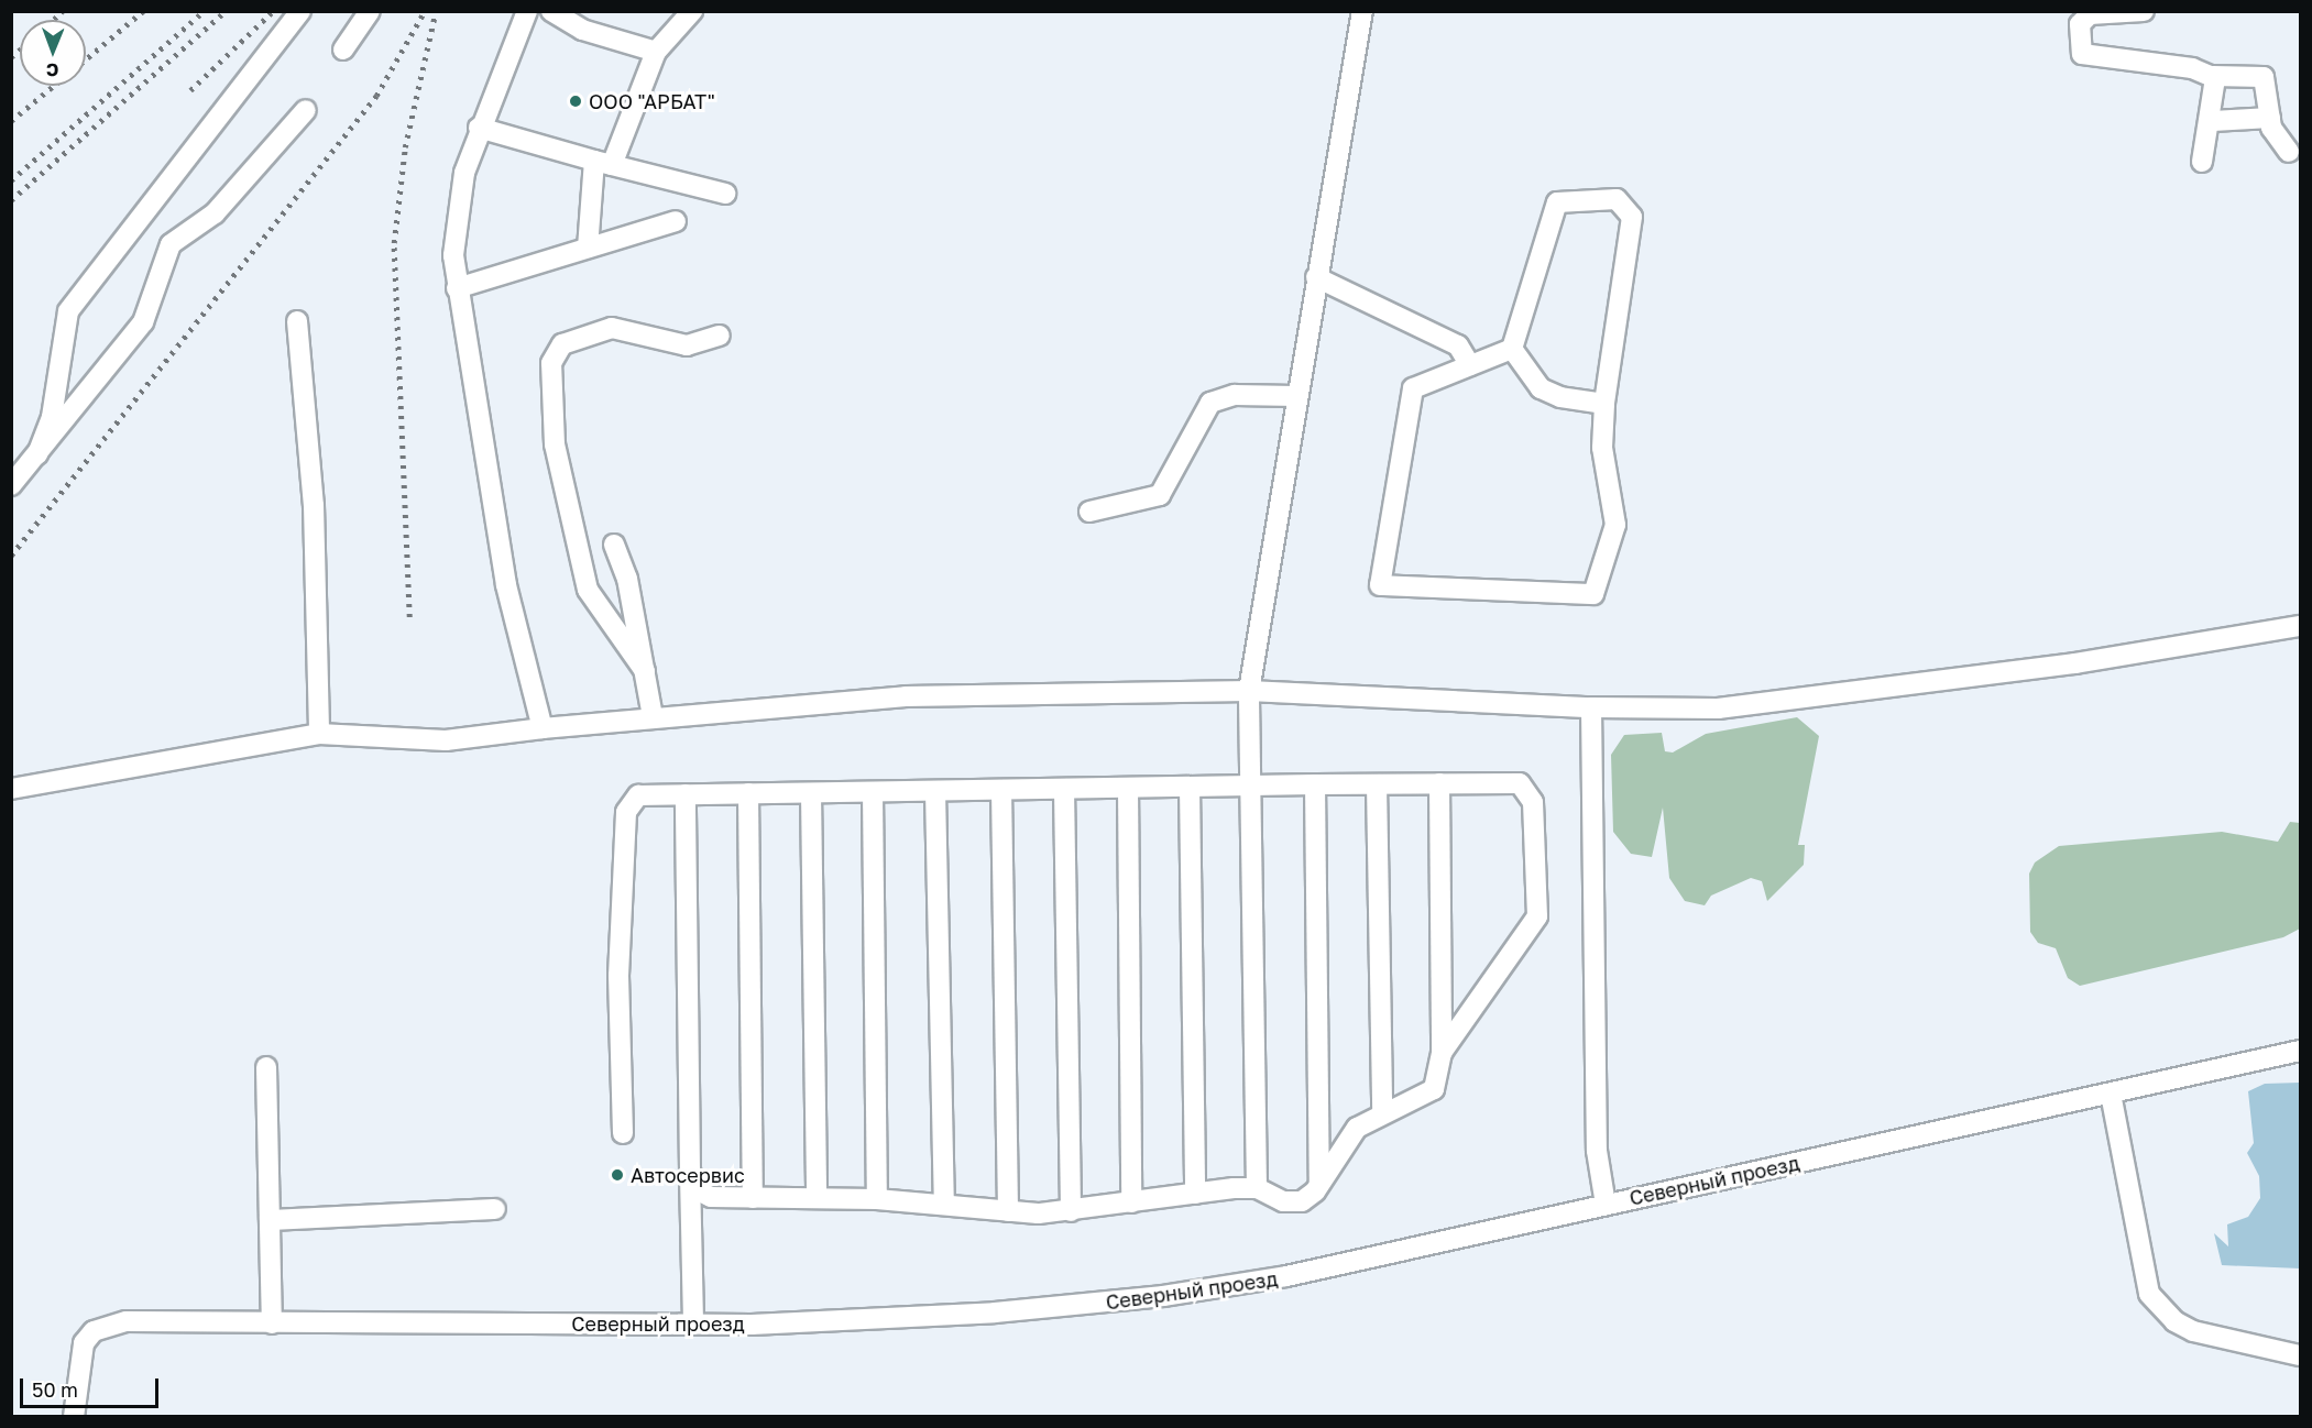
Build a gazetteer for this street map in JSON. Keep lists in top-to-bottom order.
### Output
{
  "streets": {
    "street": ["Северный проезд"]
  },
  "places": ["ООО \"АРБАТ\"", "Автосервис"],
  "scale_bar": "50 m",
  "north": "bottom"
}
